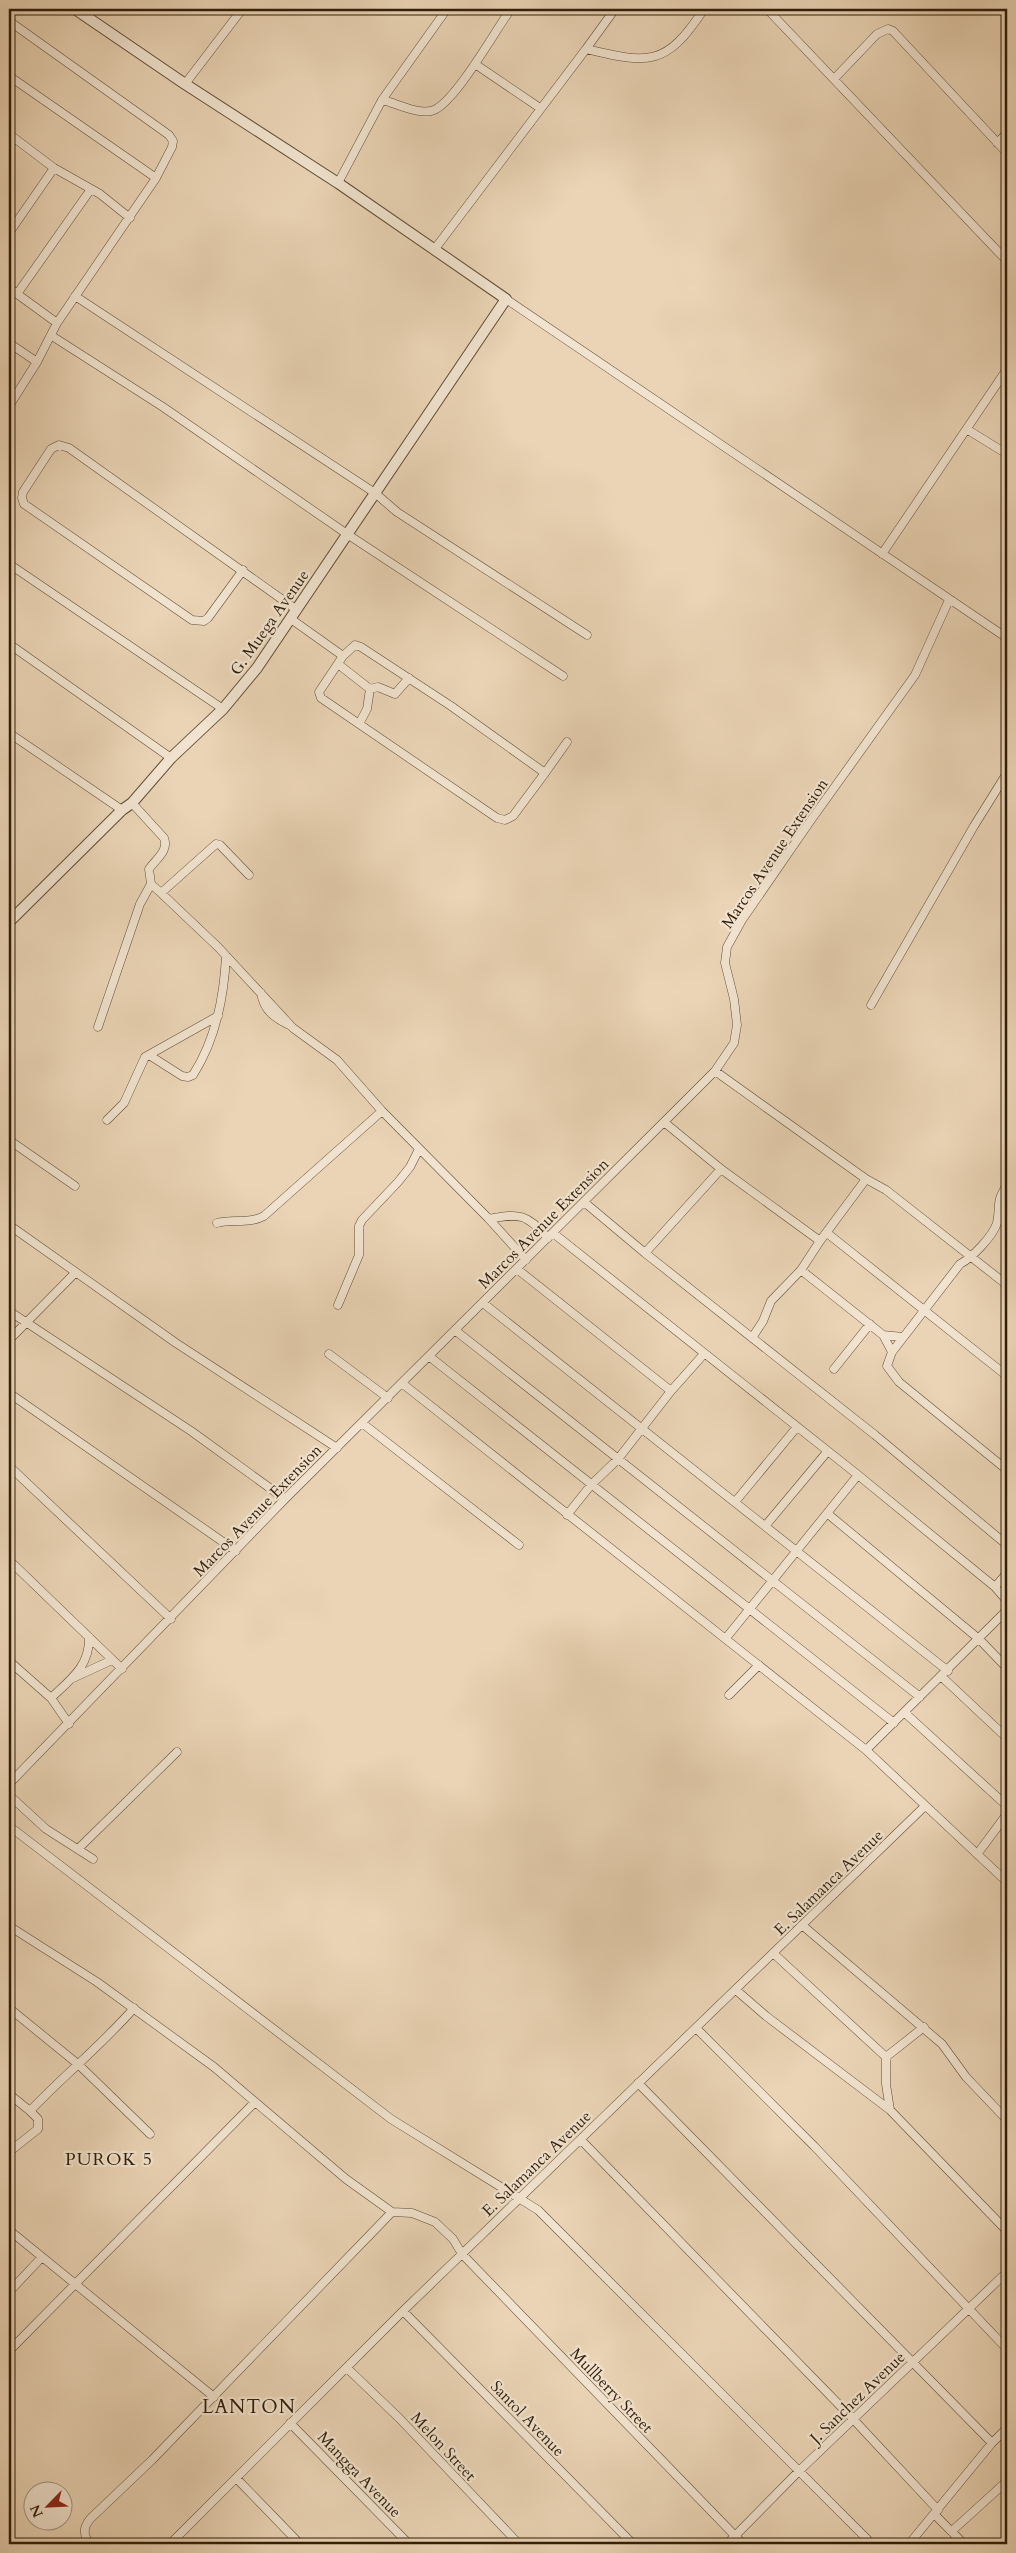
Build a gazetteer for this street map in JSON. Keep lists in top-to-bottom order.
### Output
{
  "streets": {
    "street": [
      "G. Muega Avenue",
      "Marcos Avenue Extension",
      "E. Salamanca Avenue",
      "Mullberry Street",
      "J. Sanchez Avenue",
      "Santol Avenue",
      "Melon Street",
      "Mangga Avenue"
    ]
  },
  "crossings": [
    ["E. Salamanca Avenue", "Mullberry Street"],
    ["E. Salamanca Avenue", "Santol Avenue"],
    ["E. Salamanca Avenue", "Melon Street"],
    ["E. Salamanca Avenue", "Mangga Avenue"],
    ["Mullberry Street", "J. Sanchez Avenue"]
  ],
  "districts": ["PUROK 5", "LANTON"],
  "north": "bottom left"
}
